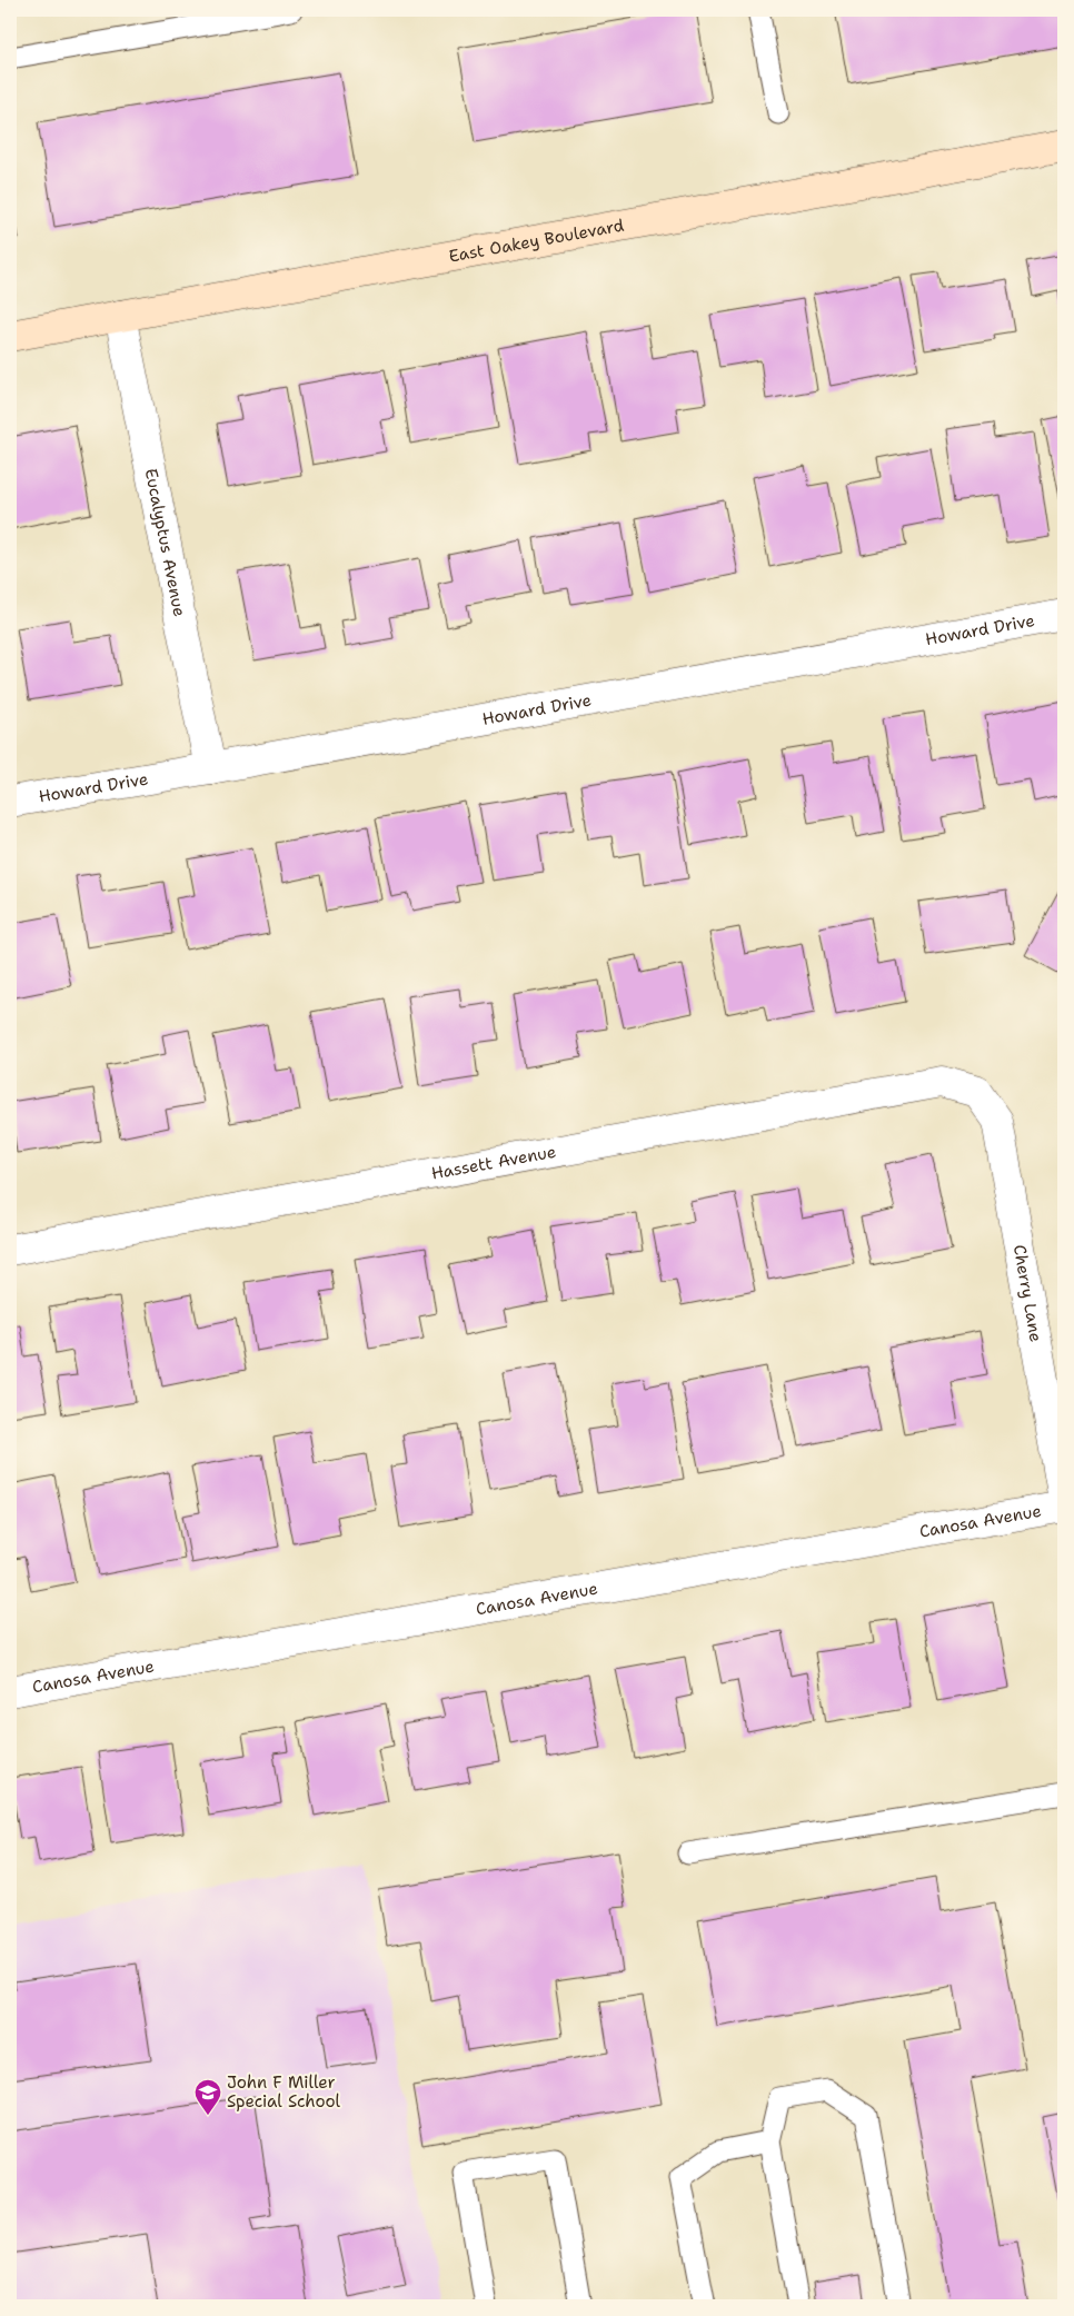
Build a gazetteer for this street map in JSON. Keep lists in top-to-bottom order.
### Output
{
  "streets": {
    "street": [
      "East Oakey Boulevard",
      "Eucalyptus Avenue",
      "Howard Drive",
      "Hassett Avenue",
      "Cherry Lane",
      "Canosa Avenue"
    ]
  },
  "crossings": [
    ["East Oakey Boulevard", "Eucalyptus Avenue"],
    ["Eucalyptus Avenue", "Howard Drive"],
    ["Hassett Avenue", "Cherry Lane"]
  ],
  "places": {
    "school or university": ["John F Miller Special School"]
  }
}
